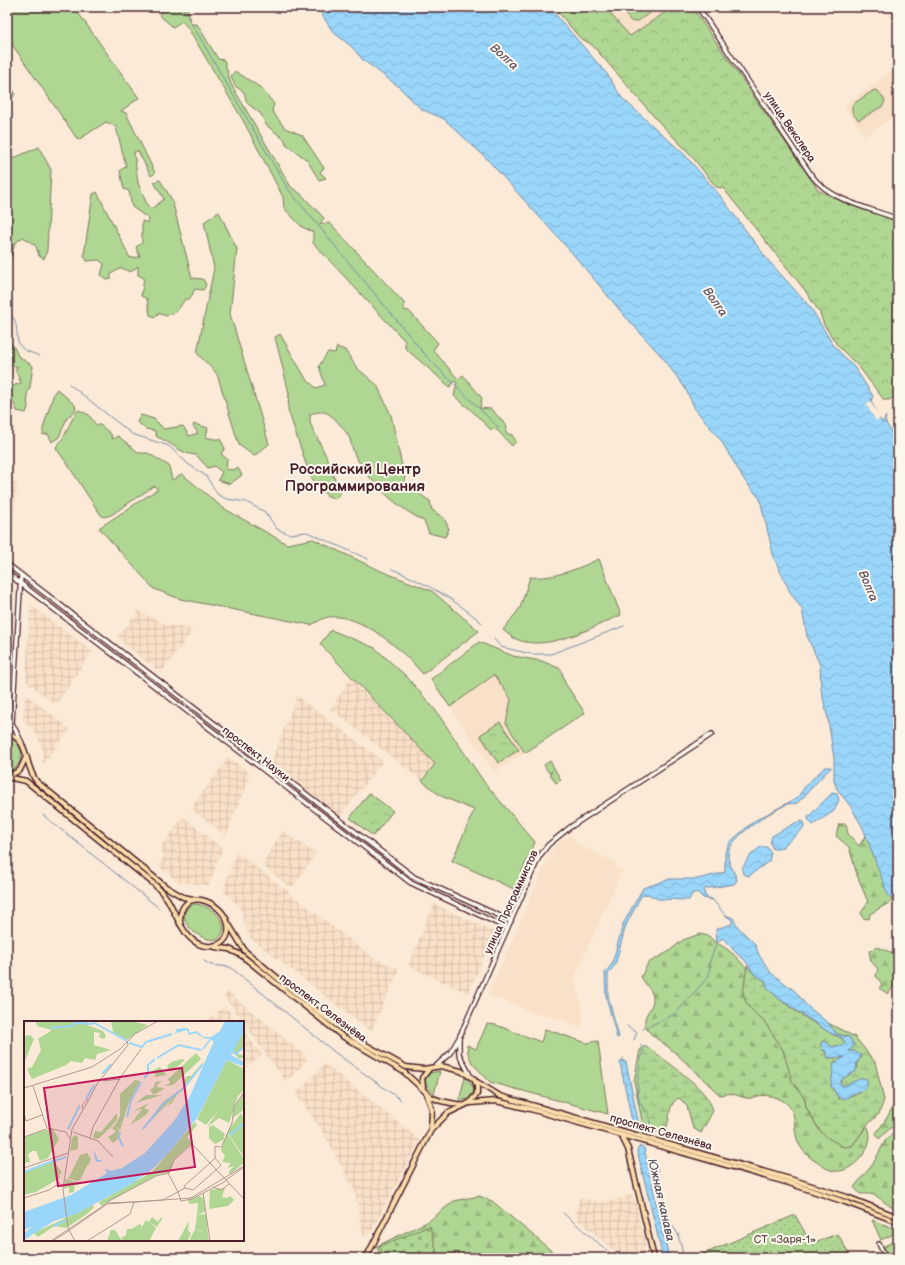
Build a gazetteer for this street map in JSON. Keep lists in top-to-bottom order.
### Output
{
  "streets": {
    "main road": ["проспект Селезнёва"],
    "street": ["улица Векслера", "проспект Науки", "улица Программистов"]
  },
  "crossings": [
    ["проспект Науки", "улица Программистов"],
    ["улица Программистов", "проспект Селезнёва"]
  ],
  "districts": ["Российский Центр Программирования"],
  "water": ["Волга", "Южная канава"],
  "parks": ["СТ «Заря-1»"]
}
